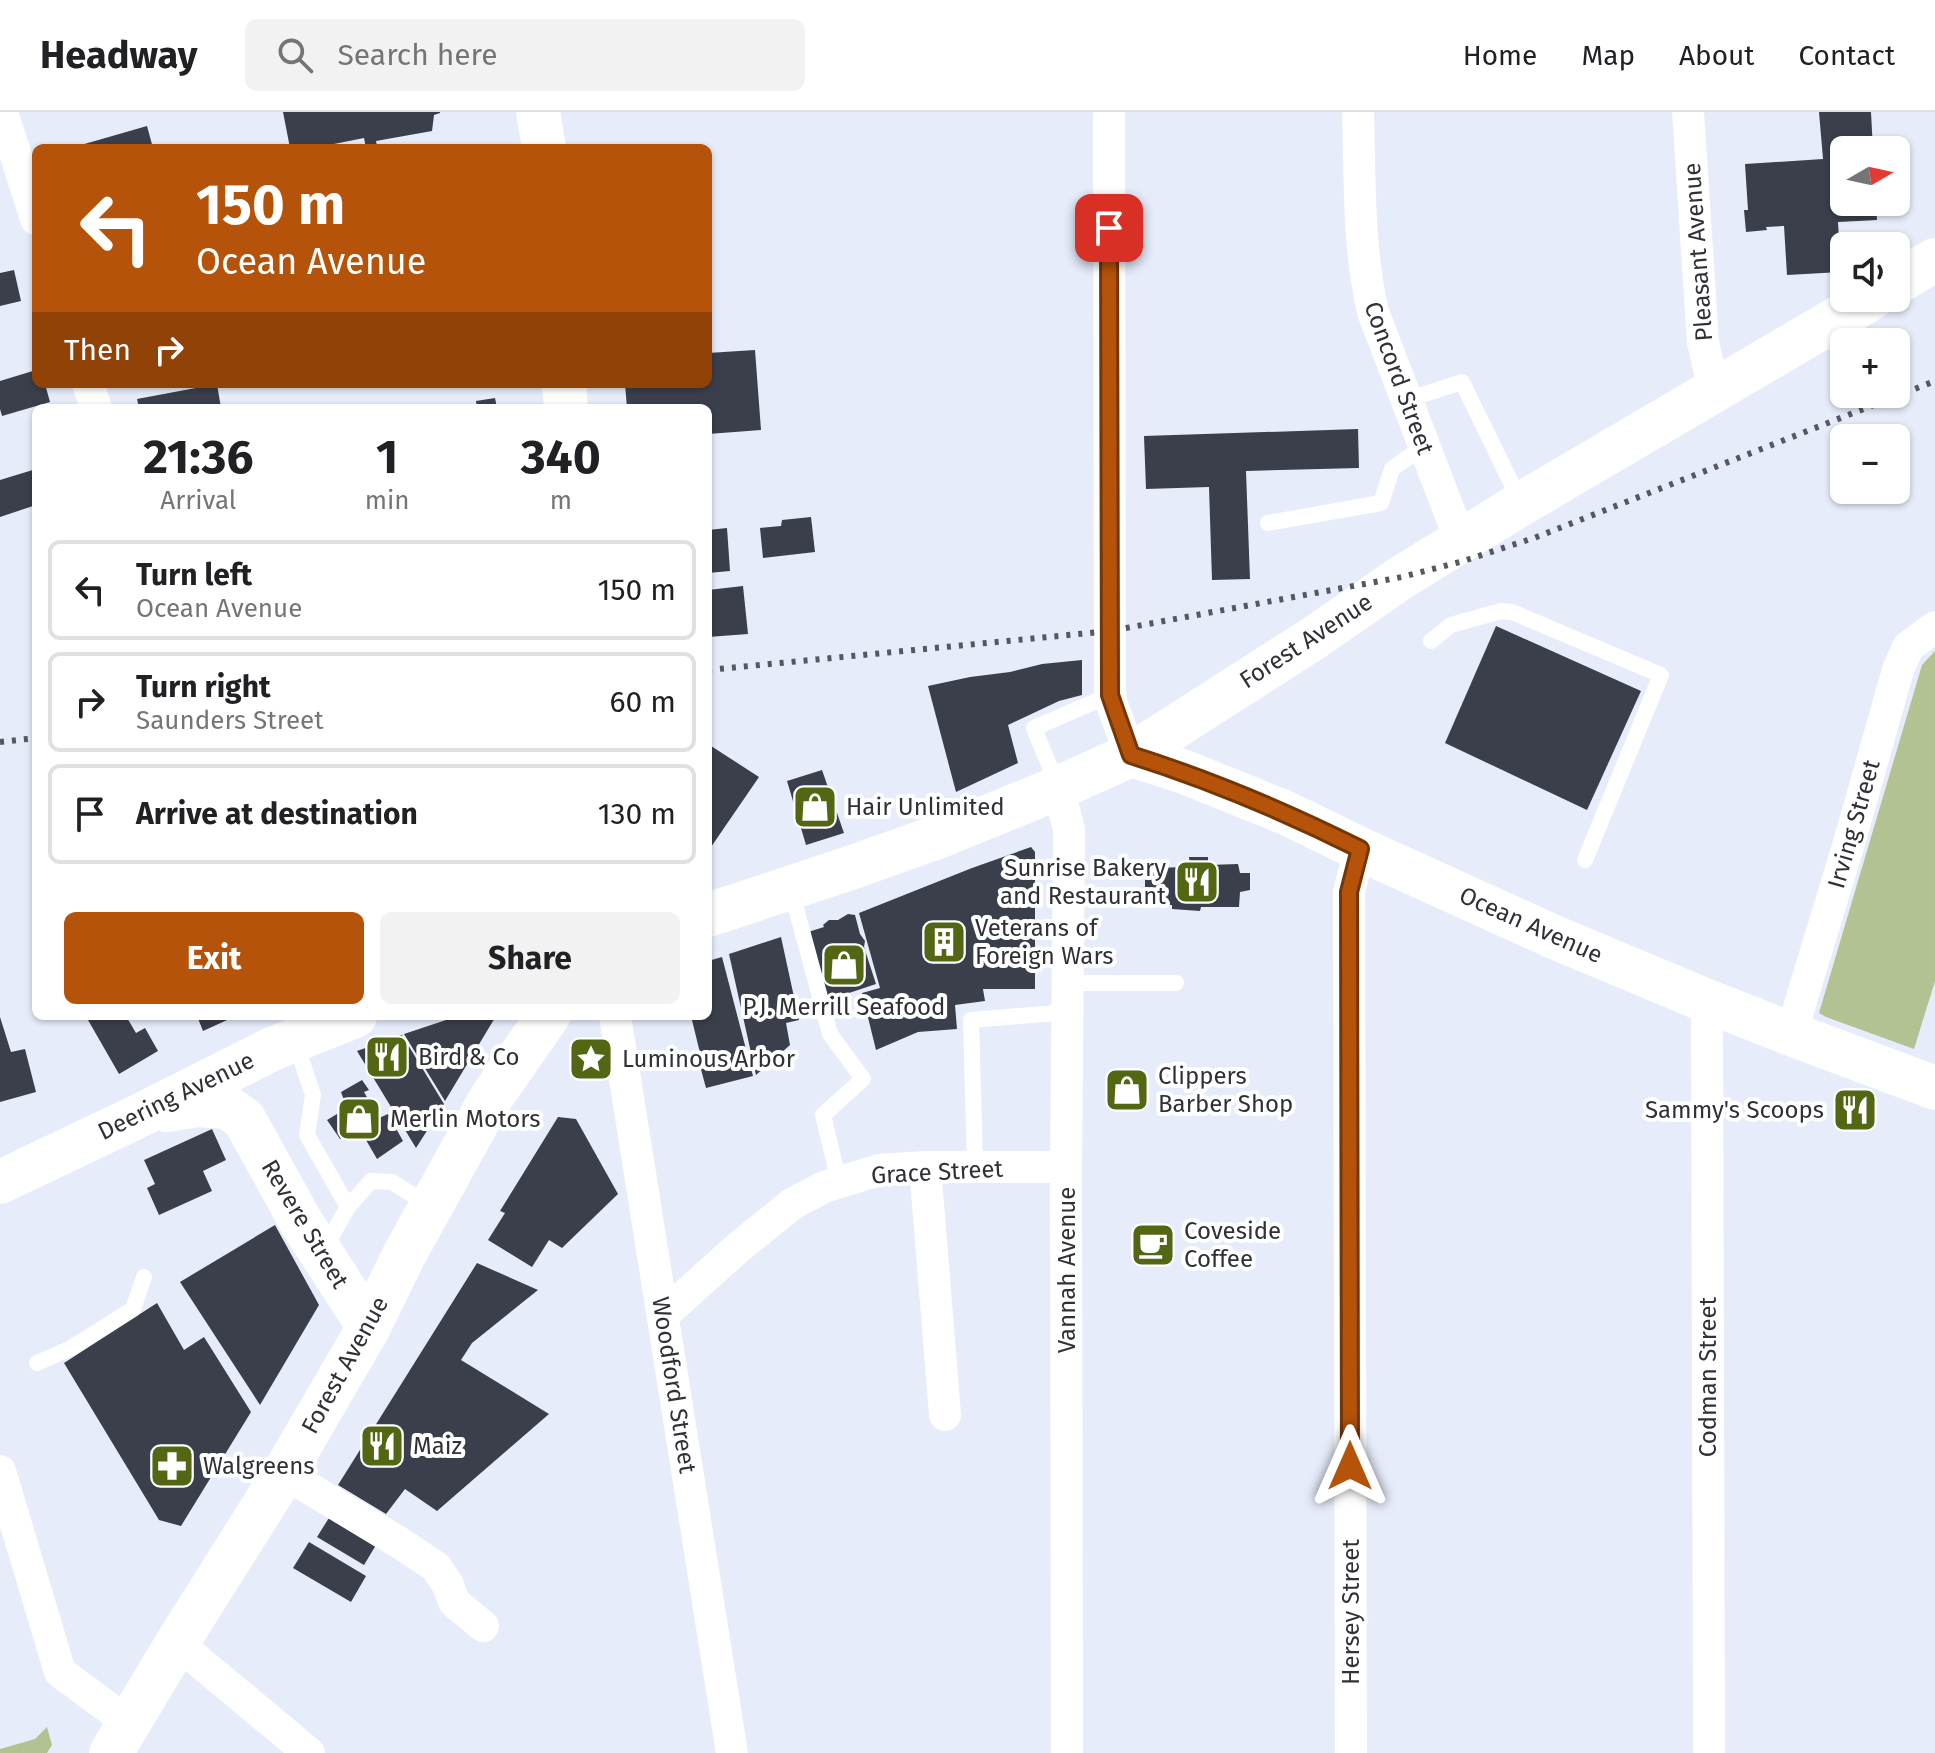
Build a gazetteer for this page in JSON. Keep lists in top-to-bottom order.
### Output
{
  "streets": {
    "main road": [
      "Forest Avenue",
      "Ocean Avenue",
      "Deering Avenue",
      "Revere Street"
    ],
    "street": [
      "Pleasant Avenue",
      "Concord Street",
      "Irving Street",
      "Grace Street",
      "Vannah Avenue",
      "Codman Street",
      "Woodford Street",
      "Hersey Street"
    ]
  },
  "crossings": [
    ["Pleasant Avenue", "Forest Avenue"],
    ["Concord Street", "Forest Avenue"],
    ["Forest Avenue", "Ocean Avenue"],
    ["Forest Avenue", "Revere Street"],
    ["Forest Avenue", "Vannah Avenue"],
    ["Irving Street", "Ocean Avenue"],
    ["Ocean Avenue", "Codman Street"],
    ["Ocean Avenue", "Hersey Street"],
    ["Grace Street", "Vannah Avenue"],
    ["Grace Street", "Woodford Street"]
  ],
  "places": {
    "shop": [
      "Hair Unlimited",
      "P.J. Merrill Seafood",
      "Clippers Barber Shop",
      "Merlin Motors"
    ],
    "restaurant": [
      "Sunrise Bakery and Restaurant",
      "Bird & Co",
      "Sammy's Scoops",
      "Maiz"
    ],
    "building": ["Veterans of Foreign Wars"],
    "place": ["Luminous Arbor"],
    "cafe": ["Coveside Coffee"],
    "pharmacy": ["Walgreens"]
  },
  "north": "right",
  "page": {
    "header": "Headway",
    "search": "Search here",
    "nav": [
      "Home",
      "Map",
      "About",
      "Contact"
    ],
    "map_buttons": ["+", "−"],
    "turn": ["150 m", "Ocean Avenue"],
    "then": "Then",
    "eta": [
      "21:36",
      "Arrival",
      "1",
      "min",
      "340",
      "m"
    ],
    "list": [
      {
        "name": "Turn left",
        "note": "Ocean Avenue",
        "value": "150 m"
      },
      {
        "name": "Turn right",
        "note": "Saunders Street",
        "value": "60 m"
      },
      {
        "name": "Arrive at destination",
        "value": "130 m"
      }
    ],
    "buttons": ["Exit", "Share"]
  }
}
